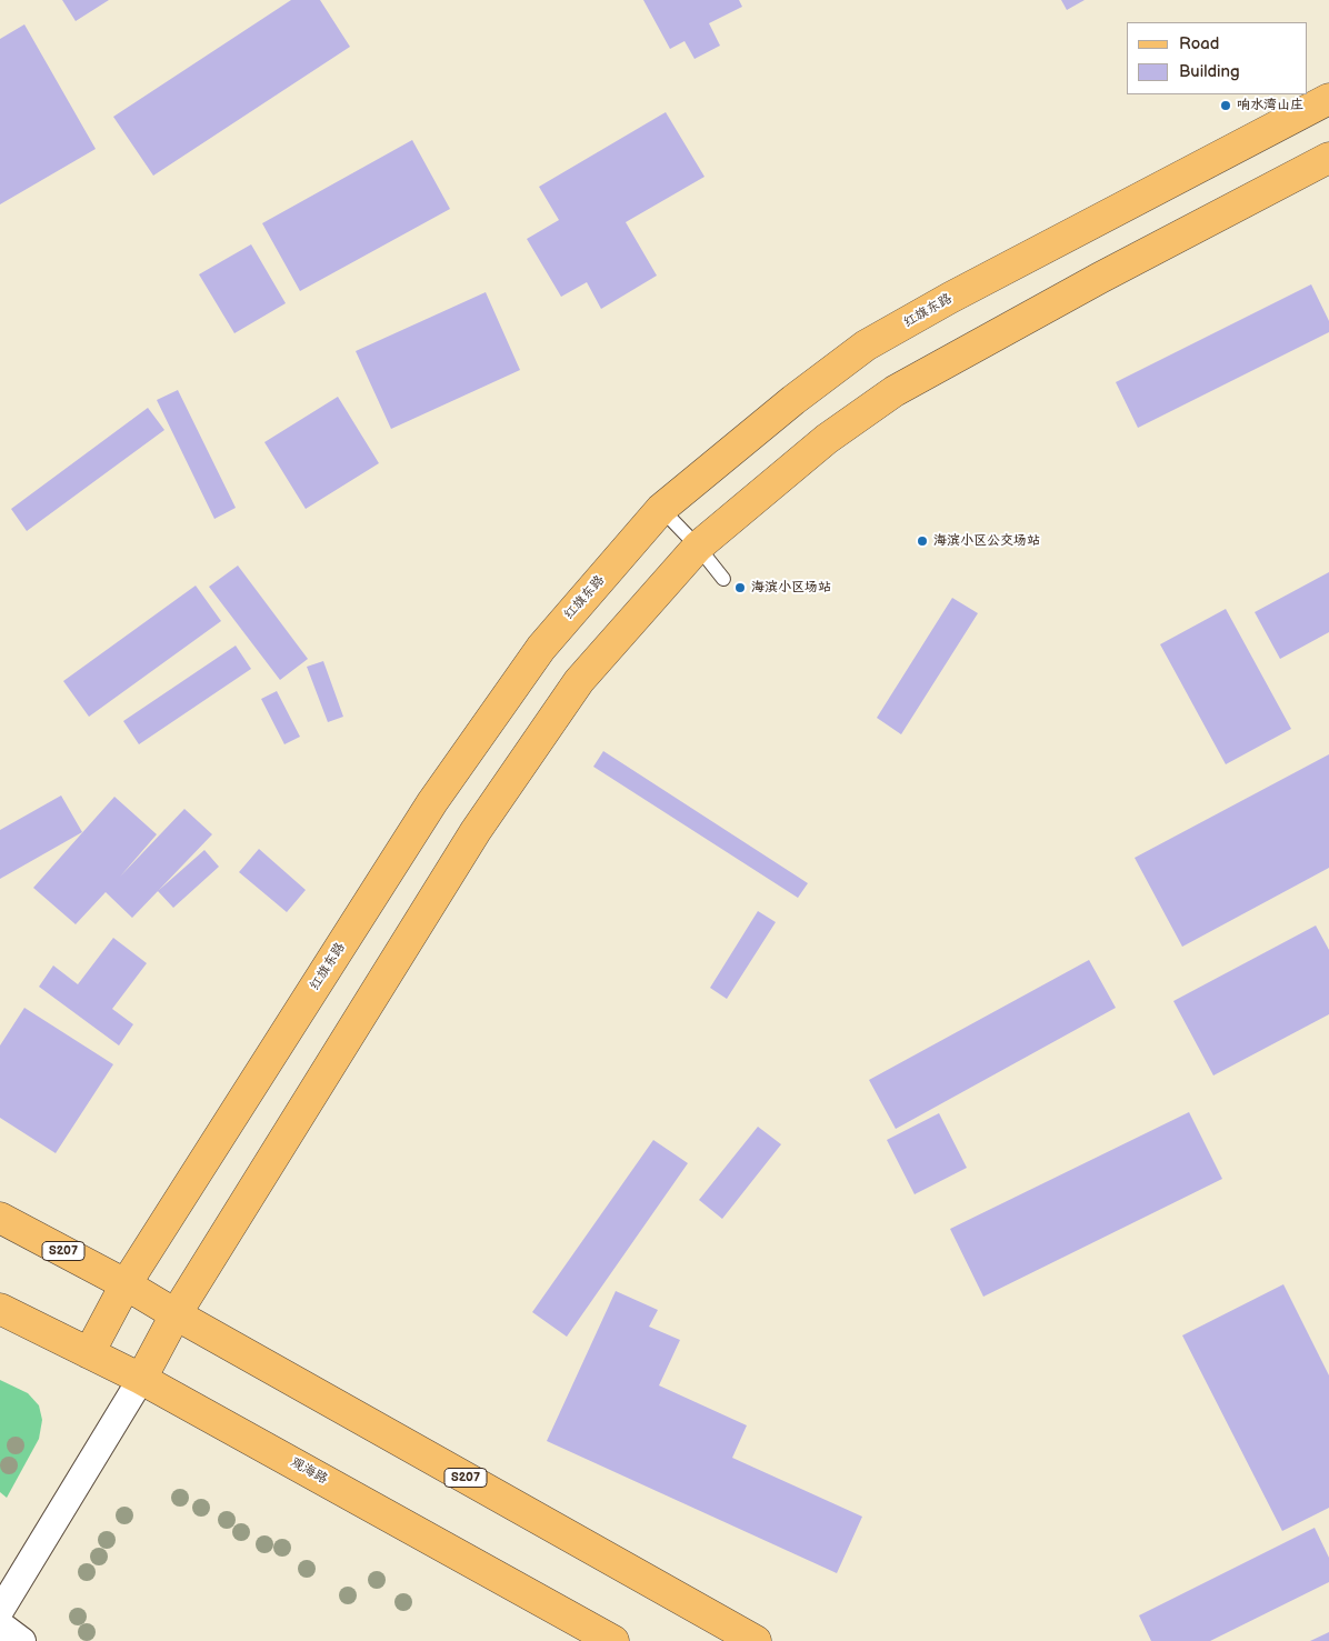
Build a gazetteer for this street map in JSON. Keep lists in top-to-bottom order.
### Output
{
  "streets": {
    "main road": ["红旗东路", "S207", "观海路"]
  },
  "crossings": [
    ["红旗东路", "S207"],
    ["红旗东路", "观海路"]
  ],
  "places": ["响水湾山庄", "海滨小区公交场站", "海滨小区场站"],
  "legend": ["Road", "Building"]
}
